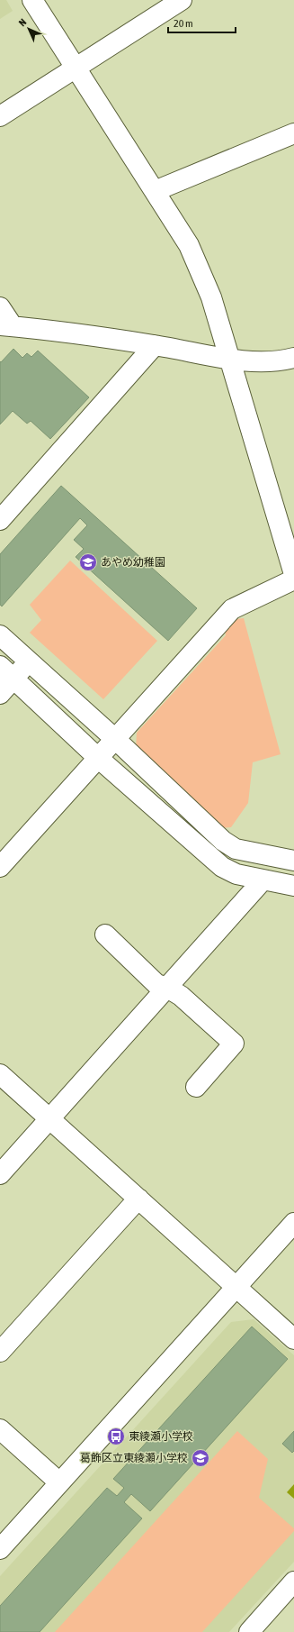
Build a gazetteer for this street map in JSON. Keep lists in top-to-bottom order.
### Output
{
  "places": {
    "school or university": ["あやめ幼稚園", "葛飾区立東綾瀬小学校"],
    "bus stop": ["東綾瀬小学校"]
  },
  "scale_bar": "20 m",
  "north": "top left"
}
